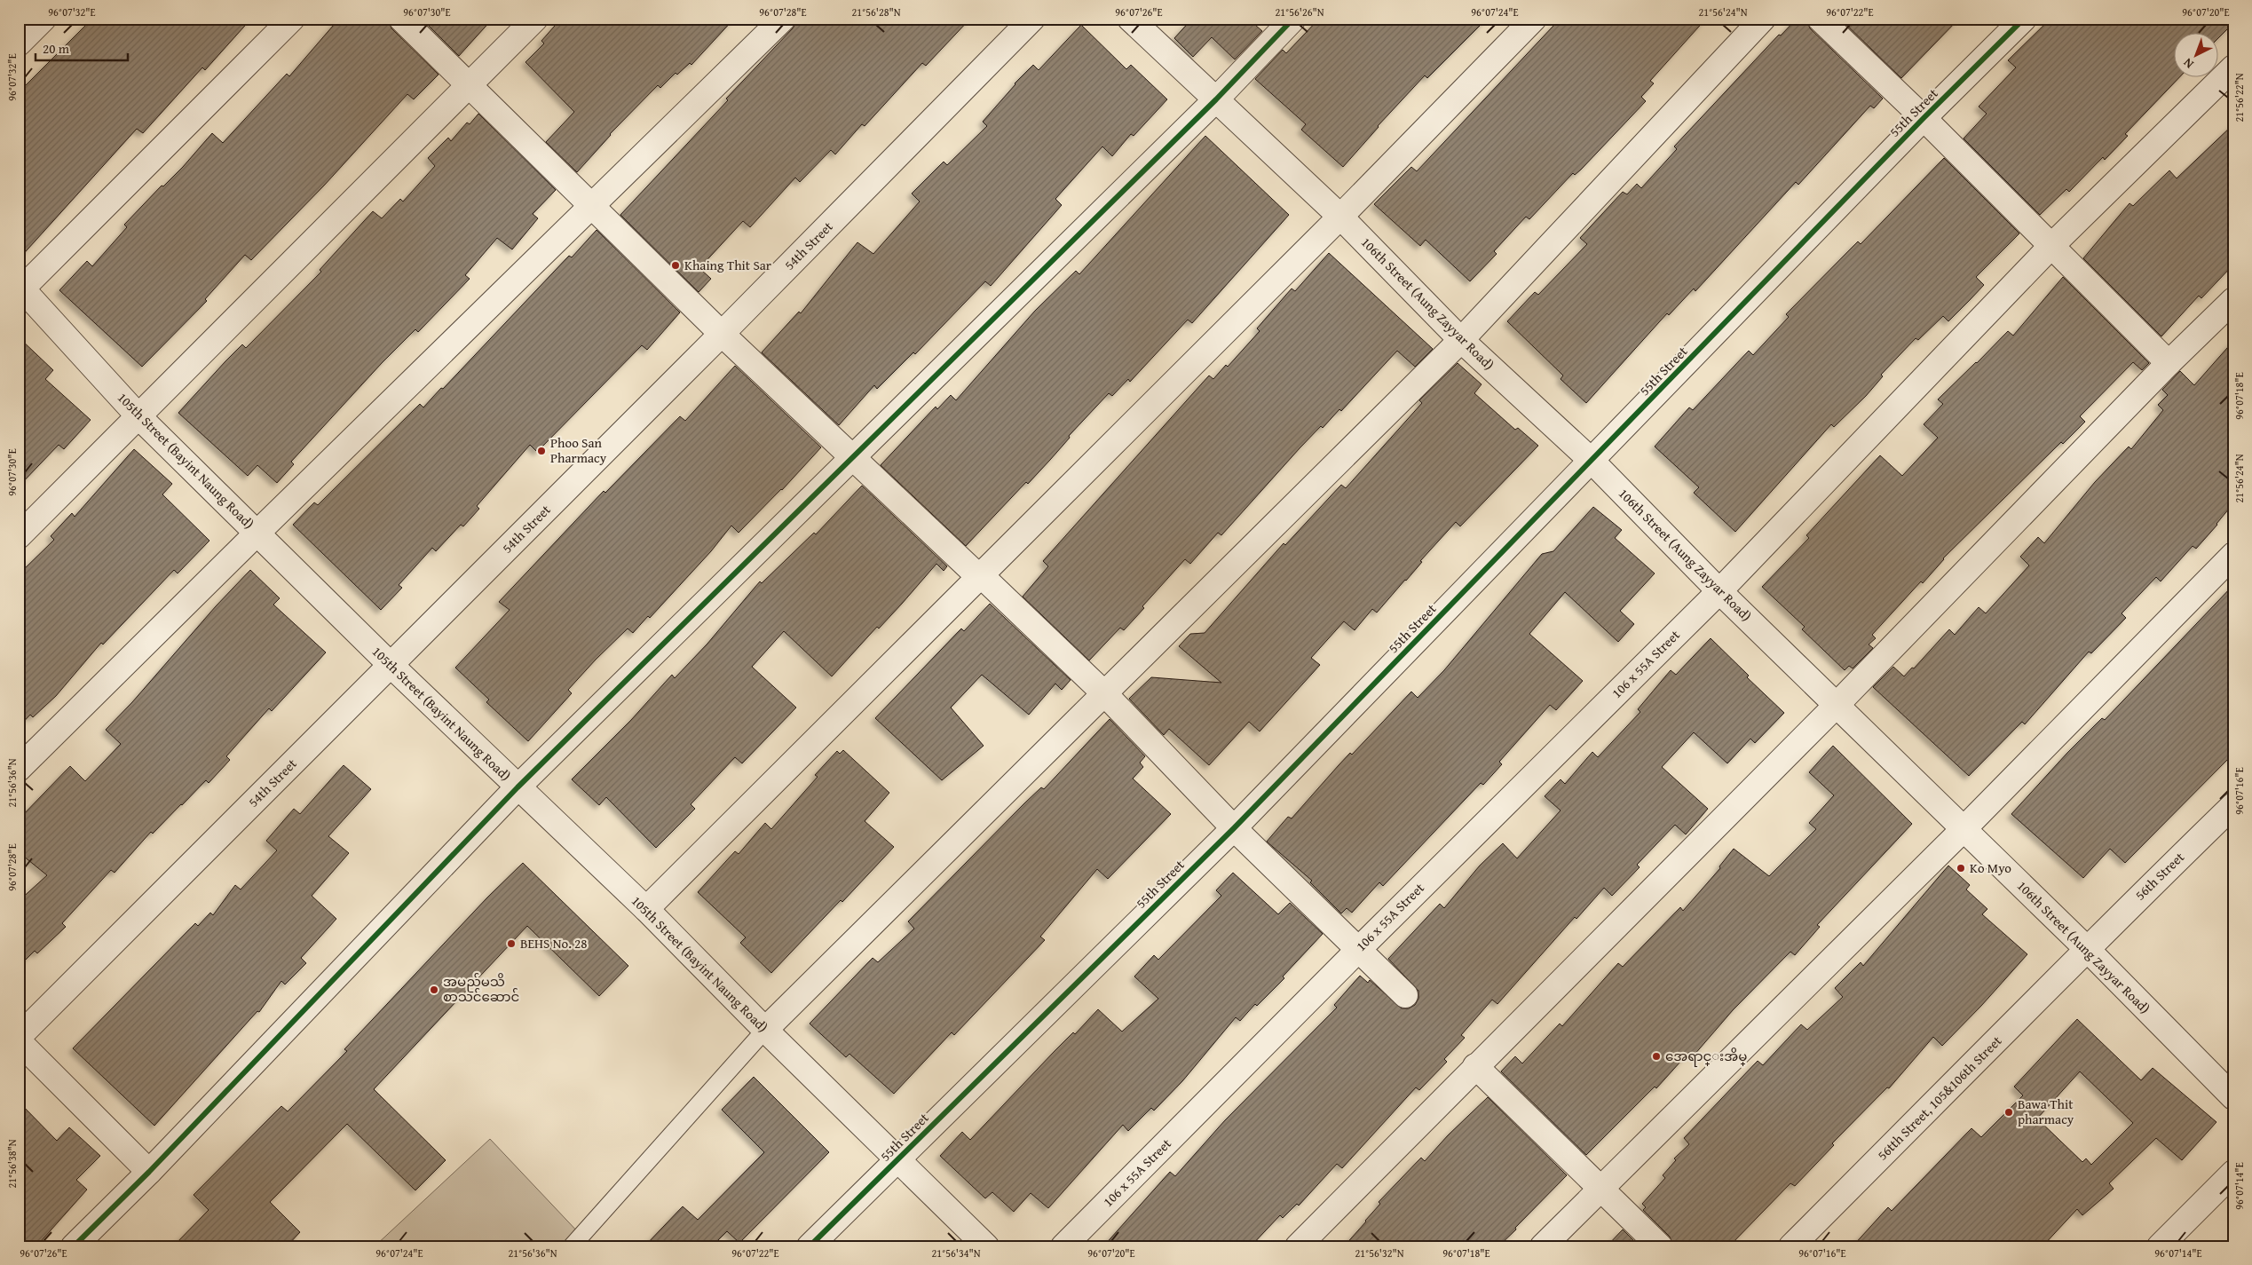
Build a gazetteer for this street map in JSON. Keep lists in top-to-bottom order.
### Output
{
  "streets": {
    "street": [
      "55th Street",
      "54th Street",
      "106th Street (Aung Zayyar Road)",
      "105th Street (Bayint Naung Road)",
      "106 x 55A Street",
      "56th Street",
      "56tth Street, 105&106th Street"
    ]
  },
  "crossings": [
    ["55th Street", "106th Street (Aung Zayyar Road)"],
    ["55th Street", "105th Street (Bayint Naung Road)"],
    ["54th Street", "105th Street (Bayint Naung Road)"],
    ["106th Street (Aung Zayyar Road)", "106 x 55A Street"],
    ["106th Street (Aung Zayyar Road)", "56th Street"],
    ["106th Street (Aung Zayyar Road)", "56tth Street, 105&106th Street"],
    ["56th Street", "56tth Street, 105&106th Street"]
  ],
  "places": [
    "Khaing Thit Sar",
    "Phoo San Pharmacy",
    "Ko Myo",
    "BEHS No. 28",
    "အမည်မသိ စာသင်ဆောင်",
    "အေရာင္းအိမ္",
    "Bawa Thit pharmacy"
  ],
  "scale_bar": "20 m",
  "north": "bottom left",
  "coordinates": [
    "96°07'32\"E",
    "96°07'30\"E",
    "96°07'28\"E",
    "21°56'28\"N",
    "96°07'26\"E",
    "21°56'26\"N",
    "96°07'24\"E",
    "21°56'24\"N",
    "96°07'22\"E",
    "96°07'20\"E",
    "21°56'22\"N",
    "96°07'18\"E",
    "21°56'36\"N",
    "96°07'16\"E",
    "21°56'38\"N",
    "96°07'14\"E",
    "21°56'34\"N",
    "21°56'32\"N"
  ]
}
